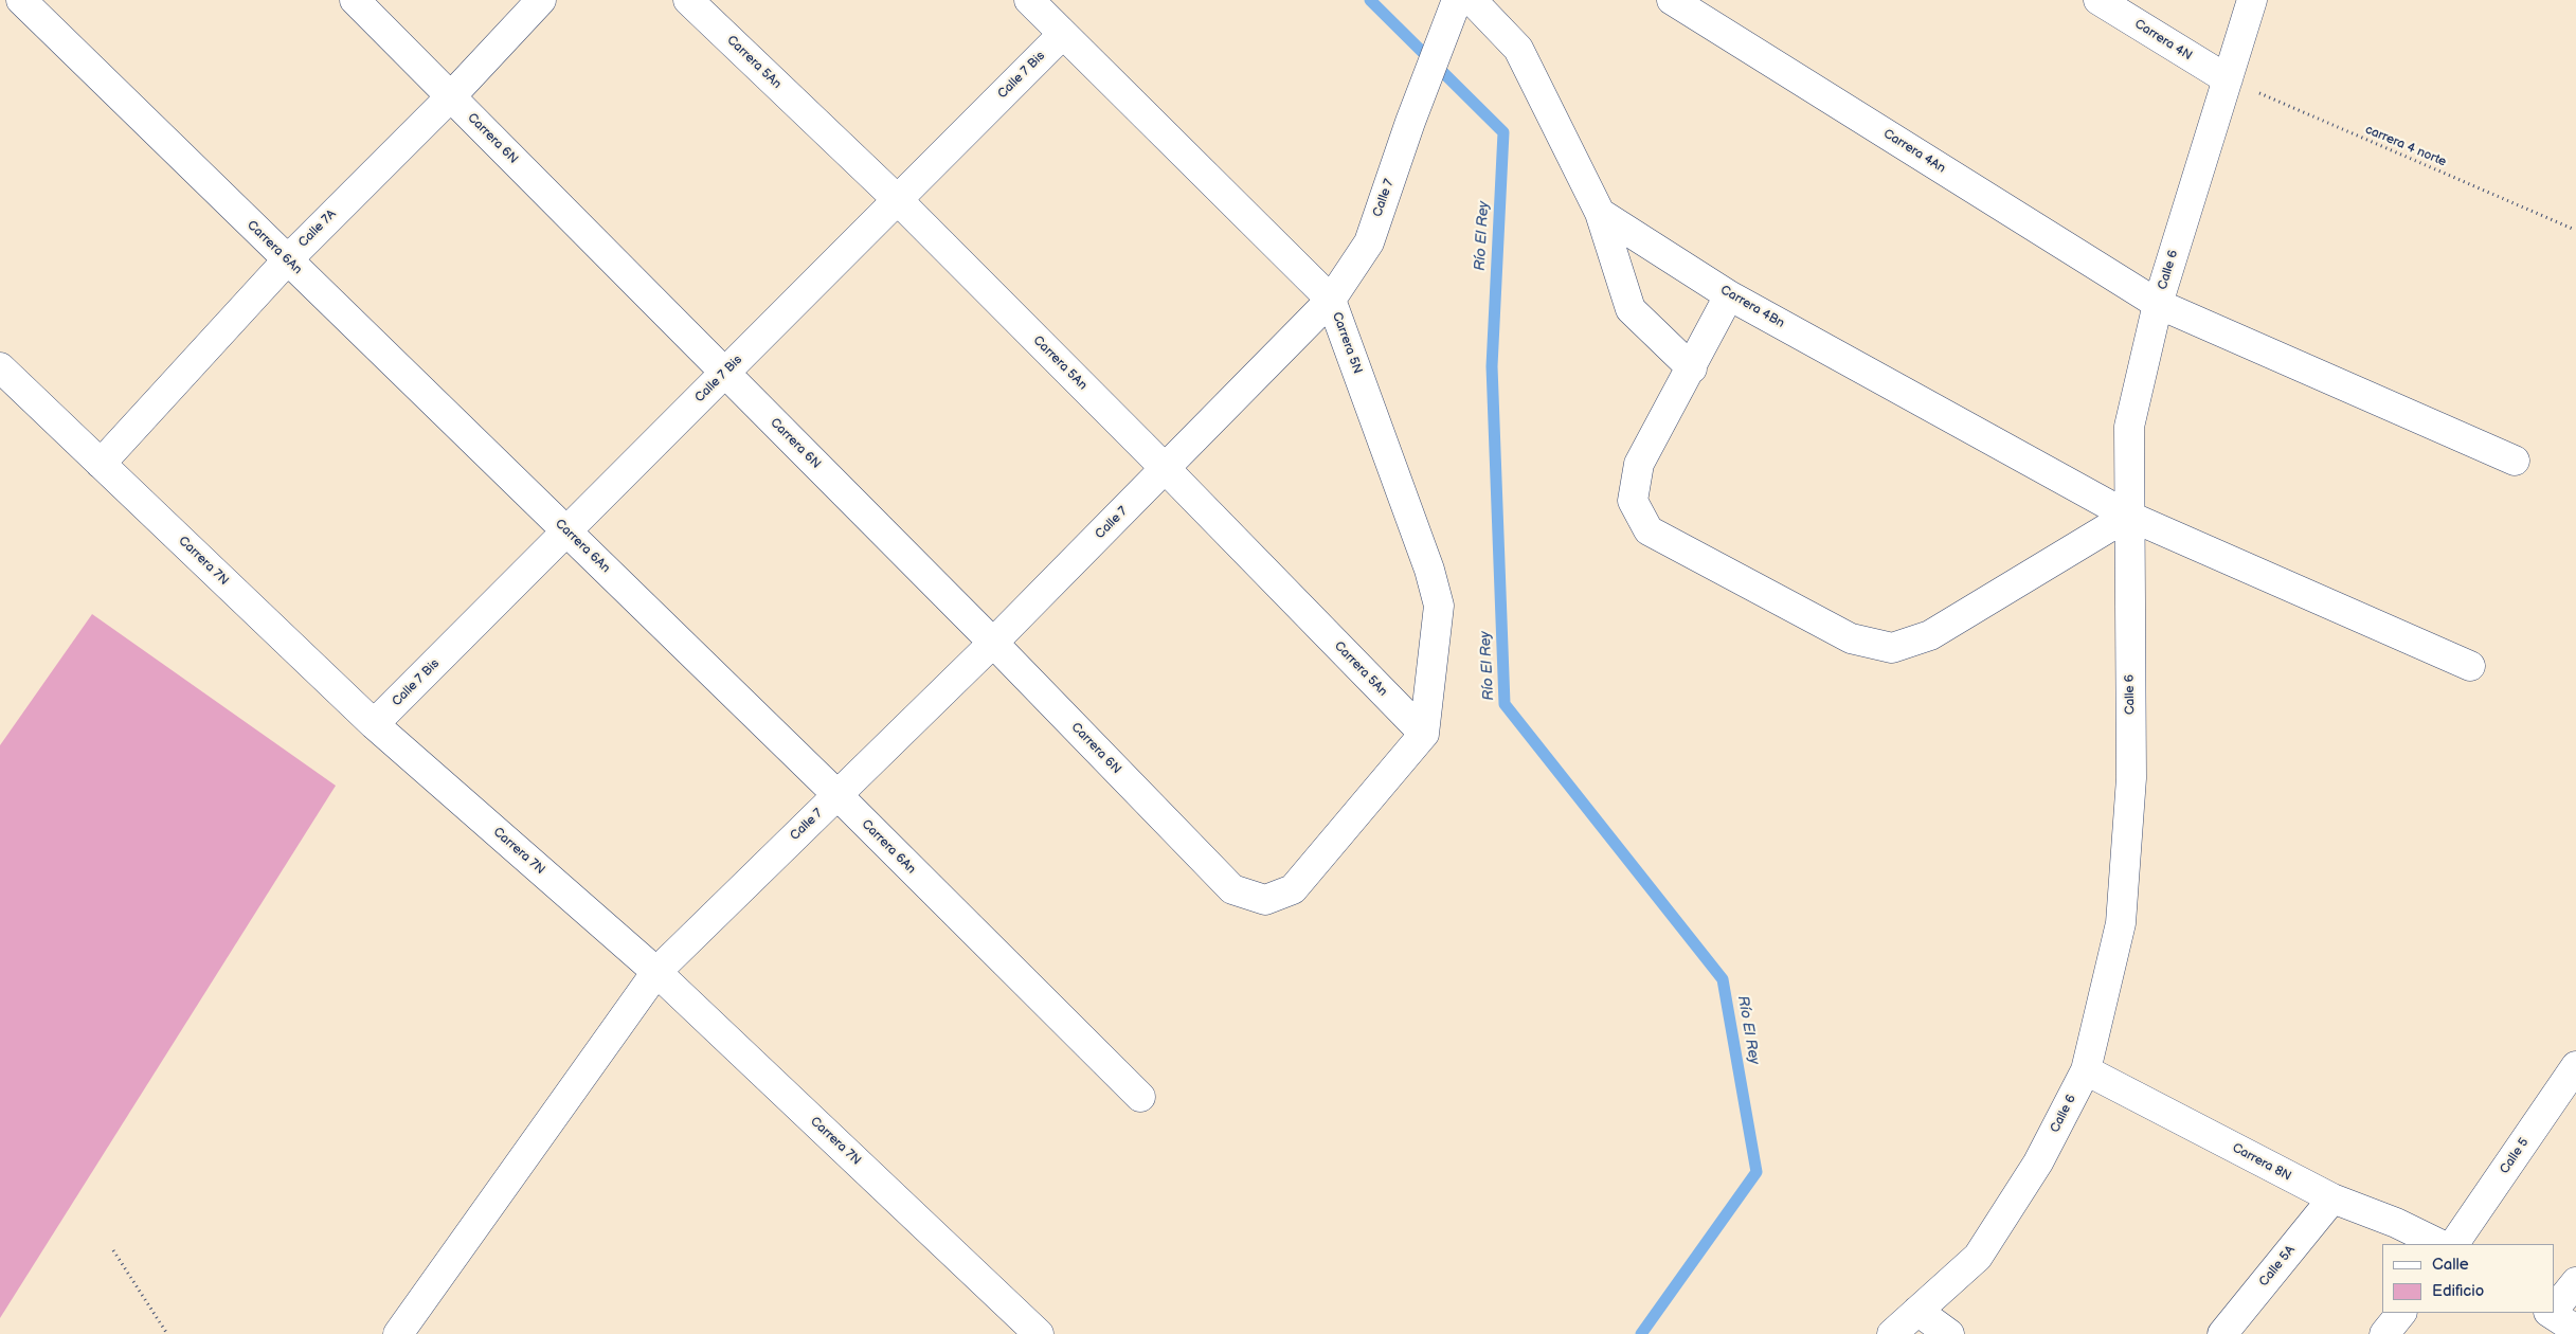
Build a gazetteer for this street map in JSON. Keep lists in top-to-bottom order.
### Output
{
  "streets": {
    "street": [
      "Carrera 4N",
      "Carrera 5An",
      "Calle 7 Bis",
      "Carrera 6N",
      "Carrera 4An",
      "Calle 7",
      "Calle 7A",
      "Carrera 6An",
      "Calle 6",
      "Carrera 4Bn",
      "Carrera 5N",
      "Carrera 7N",
      "Calle 5",
      "Carrera 8N",
      "Calle 5A"
    ],
    "path": ["carrera 4 norte"]
  },
  "crossings": [
    ["Carrera 4N", "carrera 4 norte"],
    ["Carrera 4N", "Calle 6"],
    ["Carrera 5An", "Calle 7 Bis"],
    ["Carrera 5An", "Carrera 6N"],
    ["Carrera 5An", "Calle 7"],
    ["Carrera 5An", "Carrera 5N"],
    ["Calle 7 Bis", "Carrera 6N"],
    ["Calle 7 Bis", "Carrera 6An"],
    ["Calle 7 Bis", "Carrera 5N"],
    ["Calle 7 Bis", "Carrera 7N"],
    ["Carrera 6N", "Calle 7"],
    ["Carrera 6N", "Calle 7A"],
    ["Carrera 6N", "Carrera 5N"],
    ["carrera 4 norte", "Calle 6"],
    ["Carrera 4An", "Calle 6"],
    ["Calle 7", "Carrera 6An"],
    ["Calle 7", "Carrera 5N"],
    ["Calle 7", "Carrera 7N"],
    ["Calle 7A", "Carrera 6An"],
    ["Calle 7A", "Carrera 7N"],
    ["Calle 6", "Carrera 4Bn"],
    ["Calle 6", "Carrera 8N"],
    ["Carrera 8N", "Calle 5A"]
  ],
  "water": ["Río El Rey"],
  "legend": ["Calle", "Edificio"]
}
